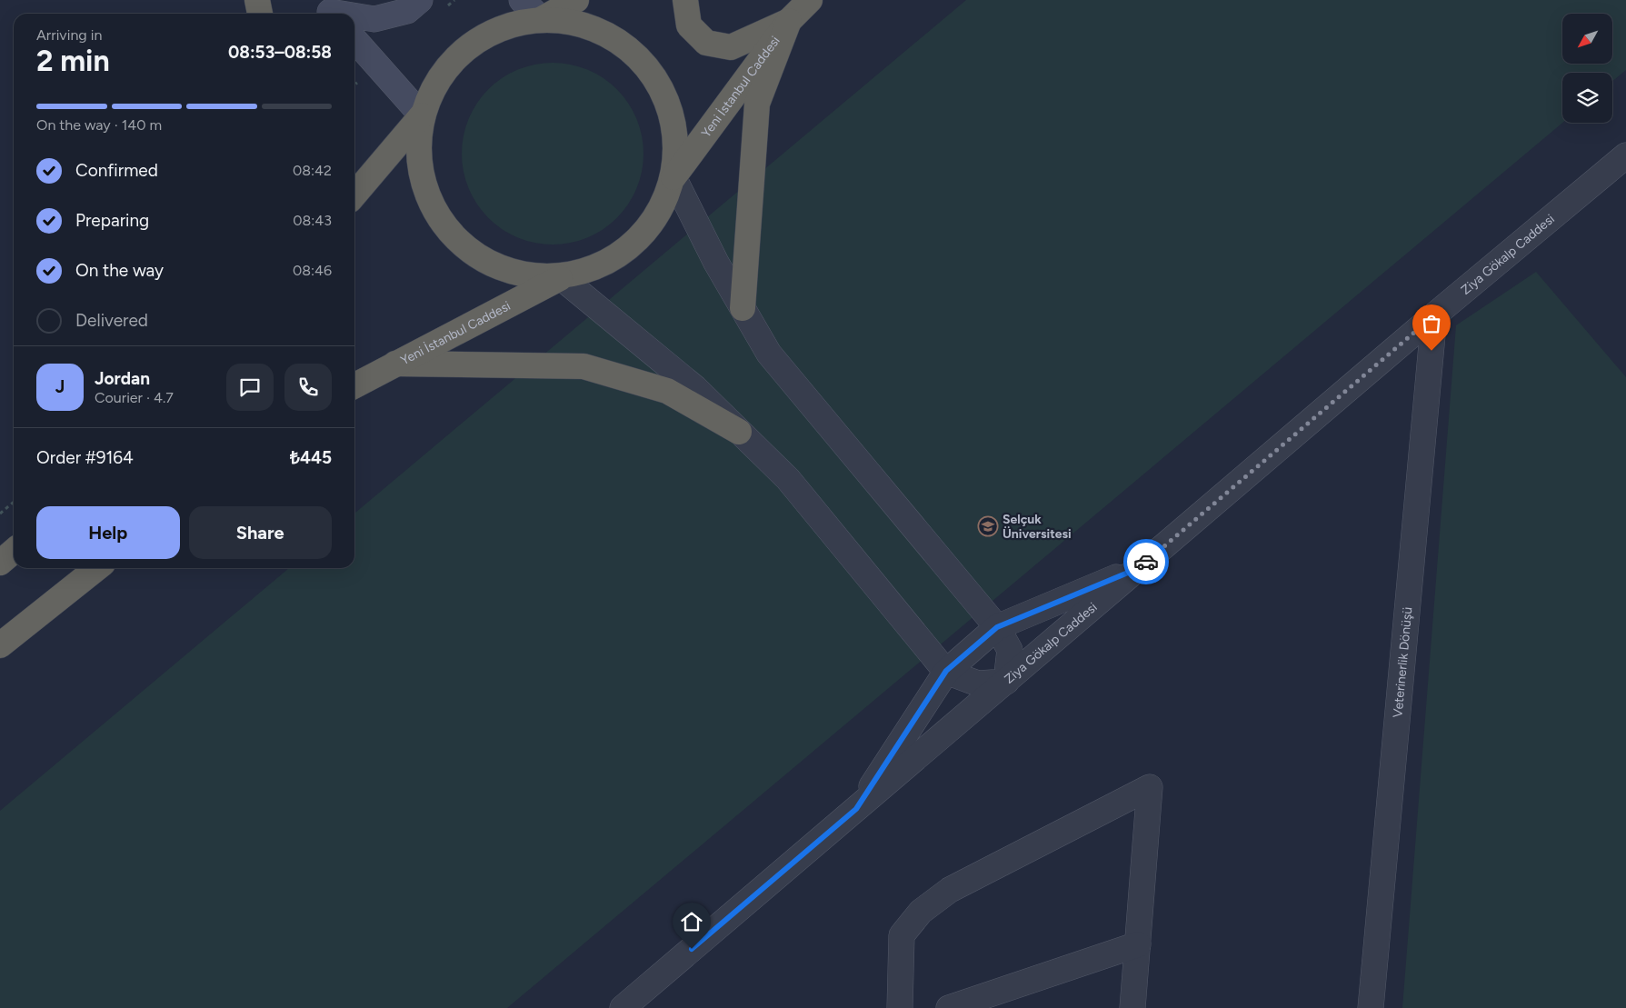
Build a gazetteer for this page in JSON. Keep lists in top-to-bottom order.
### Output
{
  "streets": {
    "highway": ["Yeni İstanbul Caddesi"],
    "street": ["Ziya Gökalp Caddesi", "Veterinerlik Dönüşü"]
  },
  "crossings": [
    ["Ziya Gökalp Caddesi", "Veterinerlik Dönüşü"]
  ],
  "places": {
    "school or university": ["Selçuk Üniversitesi"]
  },
  "north": "bottom left",
  "page": {
    "heading": ["2 min", "Arriving in", "08:53–08:58"],
    "panel": [
      "Jordan",
      "Courier · 4.7",
      "Order #9164",
      "₺445"
    ],
    "bar": "On the way · 140 m",
    "list": [
      ["Confirmed", "08:42"],
      ["Preparing", "08:43"],
      ["On the way", "08:46"],
      "Delivered"
    ],
    "round": "J",
    "buttons": ["Help", "Share"]
  }
}
